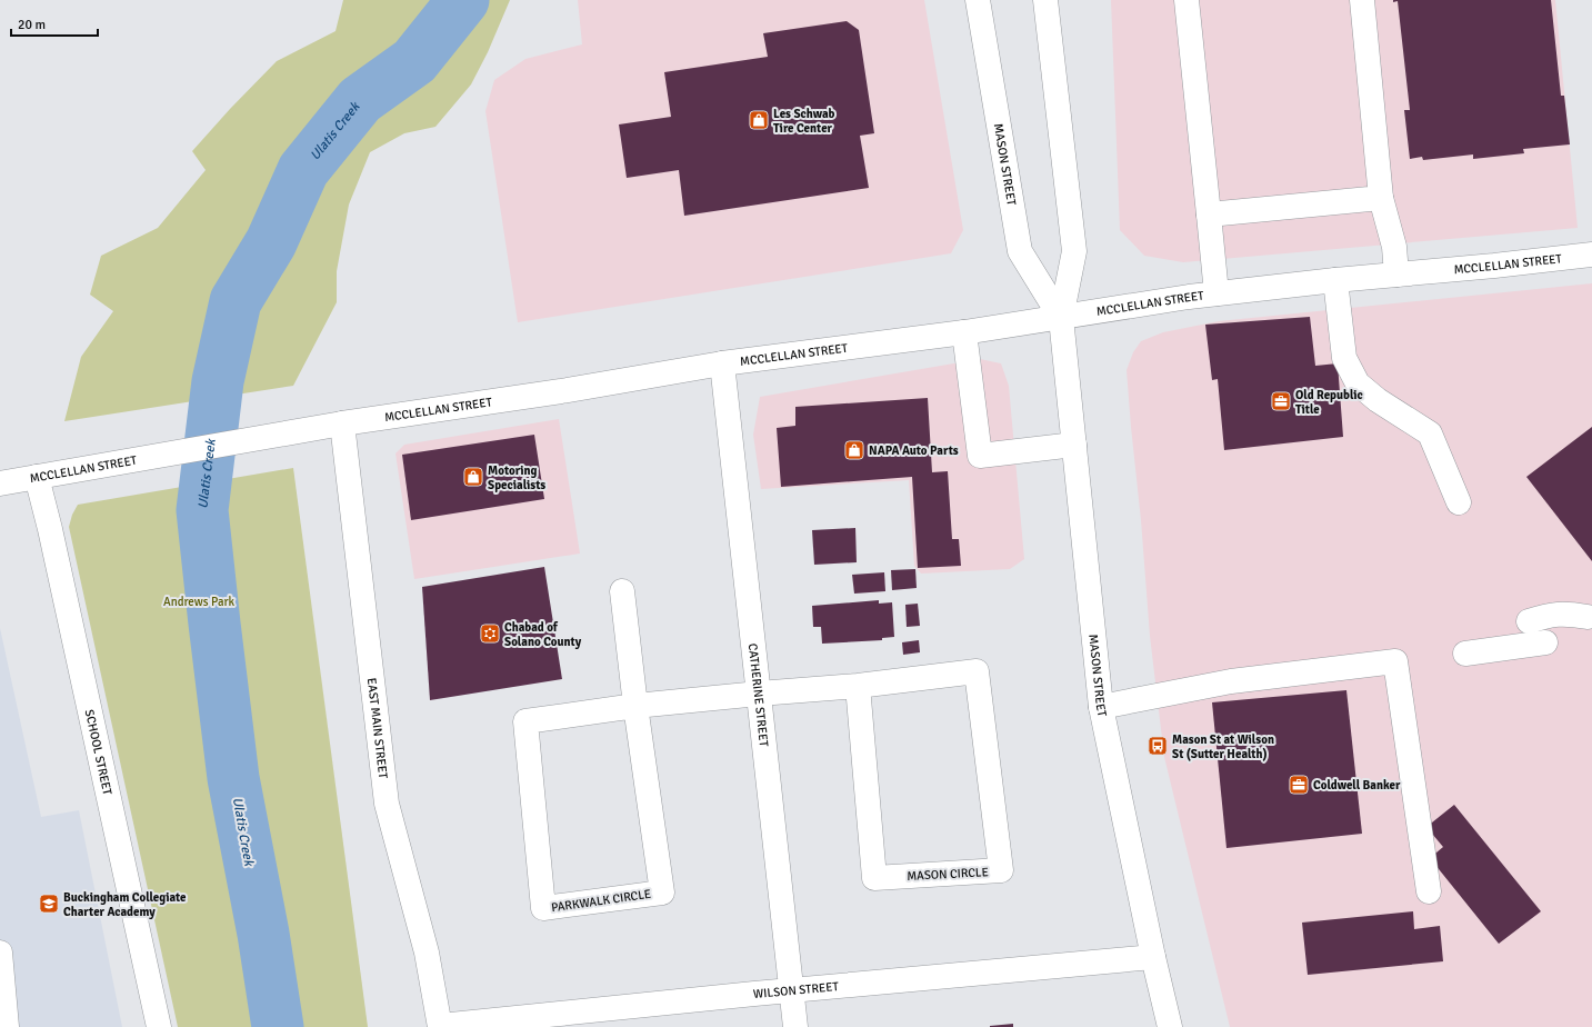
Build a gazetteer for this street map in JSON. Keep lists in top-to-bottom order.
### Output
{
  "streets": {
    "street": [
      "MASON STREET",
      "MCCLELLAN STREET",
      "CATHERINE STREET",
      "EAST MAIN STREET",
      "SCHOOL STREET",
      "MASON CIRCLE",
      "PARKWALK CIRCLE",
      "WILSON STREET"
    ]
  },
  "crossings": [
    ["MASON STREET", "MCCLELLAN STREET"],
    ["MASON STREET", "WILSON STREET"],
    ["MCCLELLAN STREET", "CATHERINE STREET"],
    ["MCCLELLAN STREET", "EAST MAIN STREET"],
    ["MCCLELLAN STREET", "SCHOOL STREET"],
    ["CATHERINE STREET", "MASON CIRCLE"],
    ["CATHERINE STREET", "PARKWALK CIRCLE"],
    ["CATHERINE STREET", "WILSON STREET"],
    ["EAST MAIN STREET", "WILSON STREET"],
    ["MASON CIRCLE", "PARKWALK CIRCLE"]
  ],
  "water": ["Ulatis Creek"],
  "parks": ["Andrews Park"],
  "places": {
    "shop": ["Les Schwab Tire Center", "NAPA Auto Parts", "Motoring Specialists"],
    "office": ["Old Republic Title", "Coldwell Banker"],
    "synagogue": ["Chabad of Solano County"],
    "bus stop": ["Mason St at Wilson St (Sutter Health)"],
    "school or university": ["Buckingham Collegiate Charter Academy"]
  },
  "scale_bar": "20 m"
}
